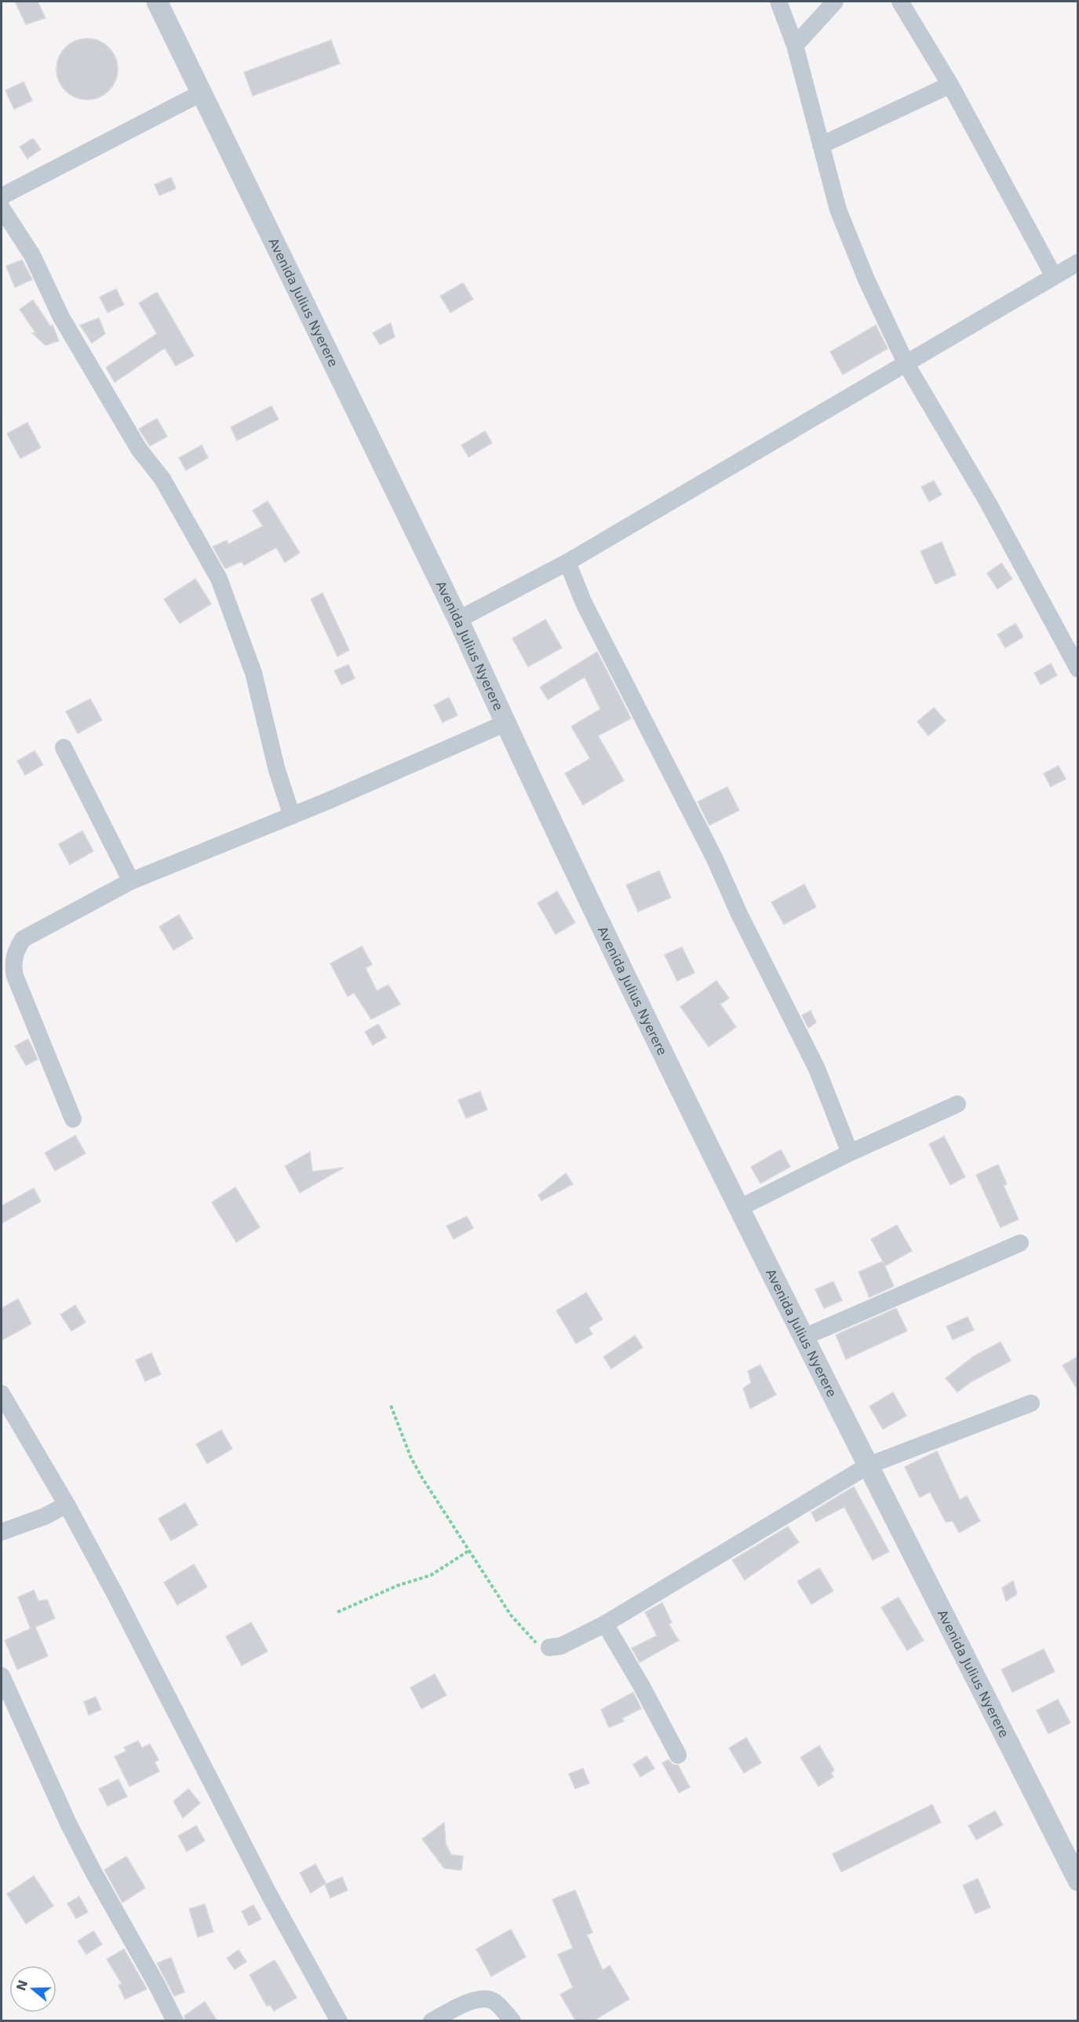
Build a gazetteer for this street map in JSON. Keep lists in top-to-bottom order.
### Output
{
  "streets": {
    "street": ["Avenida Julius Nyerere"]
  },
  "north": "left"
}
